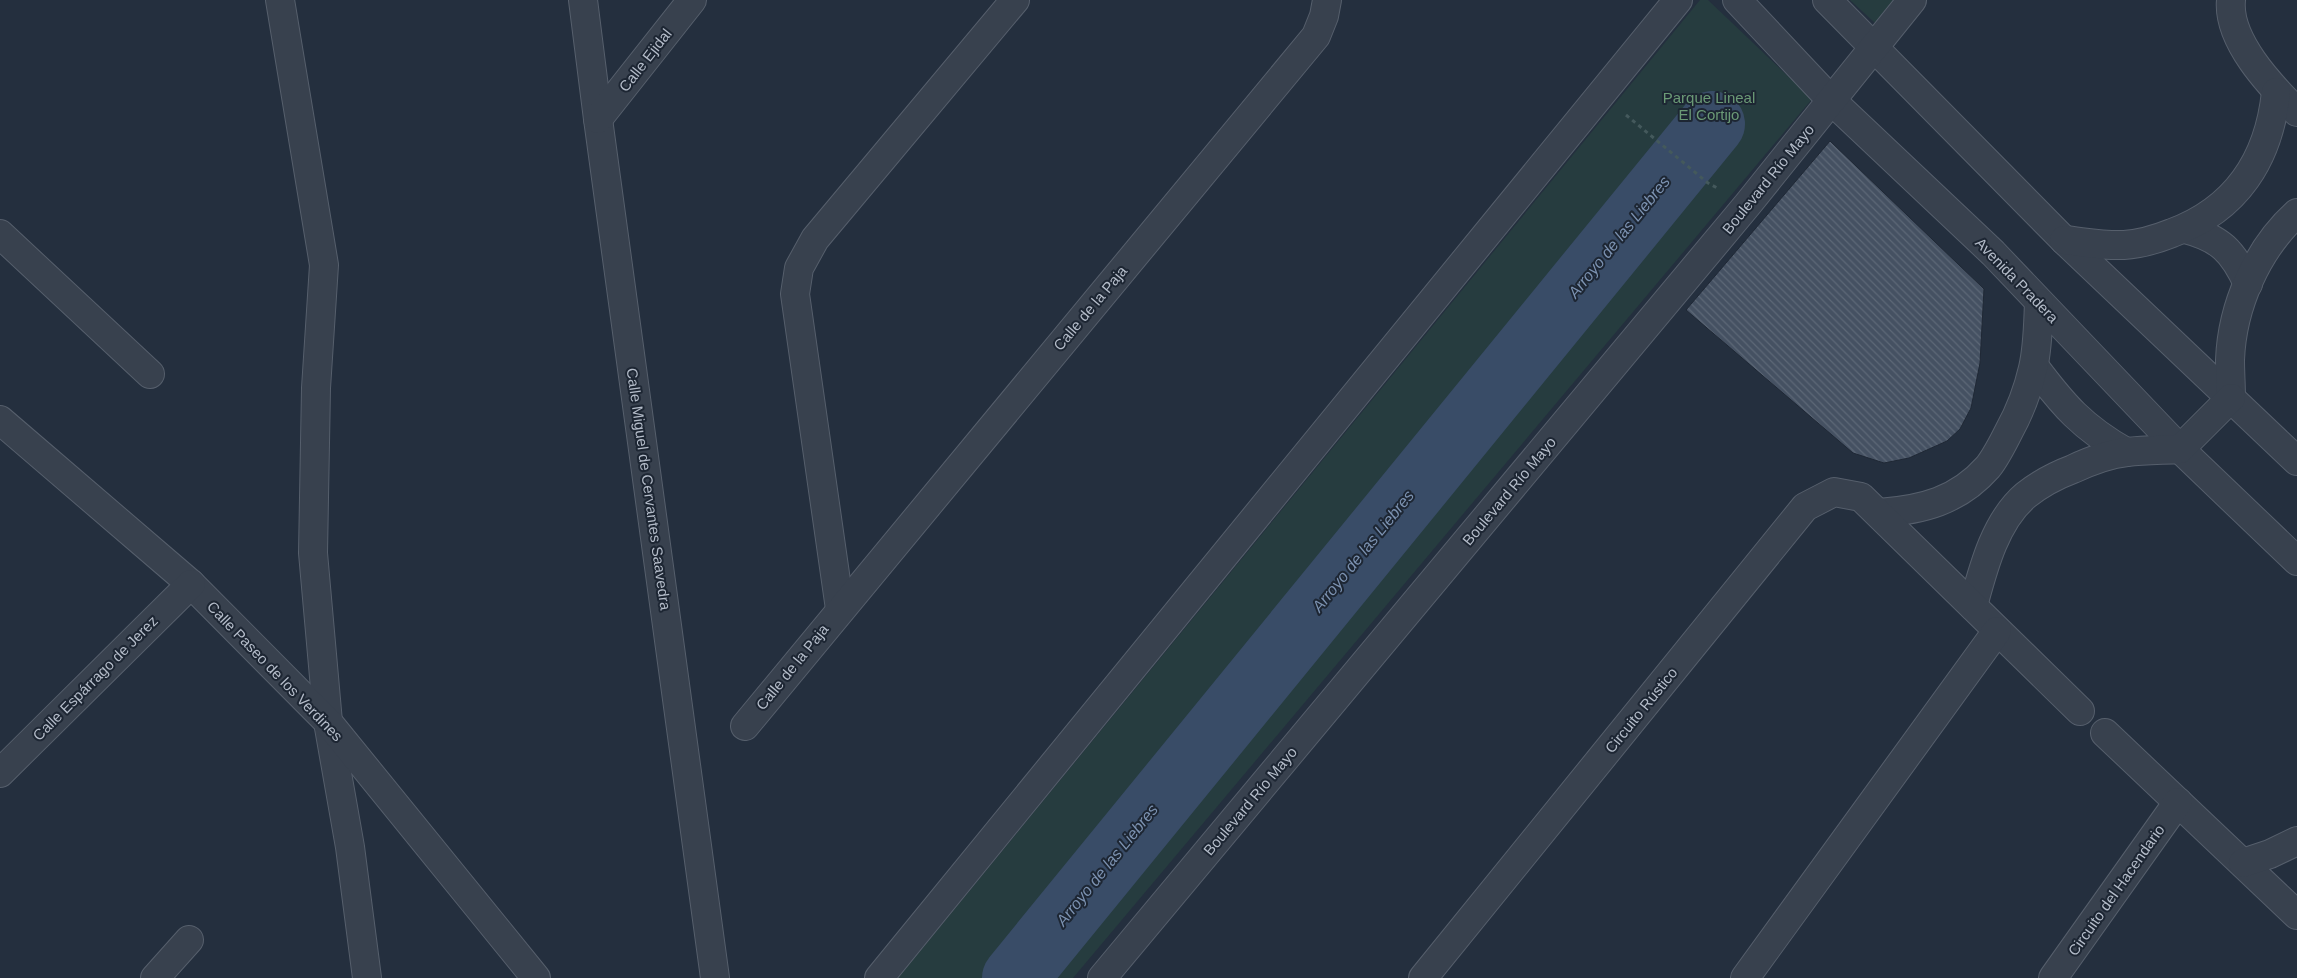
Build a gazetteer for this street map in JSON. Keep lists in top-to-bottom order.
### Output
{
  "streets": {
    "street": [
      "Calle Ejidal",
      "Boulevard Río Mayo",
      "Avenida Pradera",
      "Calle de la Paja",
      "Calle Miguel de Cervantes Saavedra",
      "Calle Paseo de los Verdines",
      "Calle Espárrago de Jerez",
      "Circuito Rústico",
      "Circuito del Hacendario"
    ]
  },
  "crossings": [
    ["Calle Ejidal", "Calle Miguel de Cervantes Saavedra"],
    ["Boulevard Río Mayo", "Avenida Pradera"],
    ["Calle Paseo de los Verdines", "Calle Espárrago de Jerez"]
  ],
  "water": ["Arroyo de las Liebres"],
  "parks": ["Parque Lineal El Cortijo"]
}
